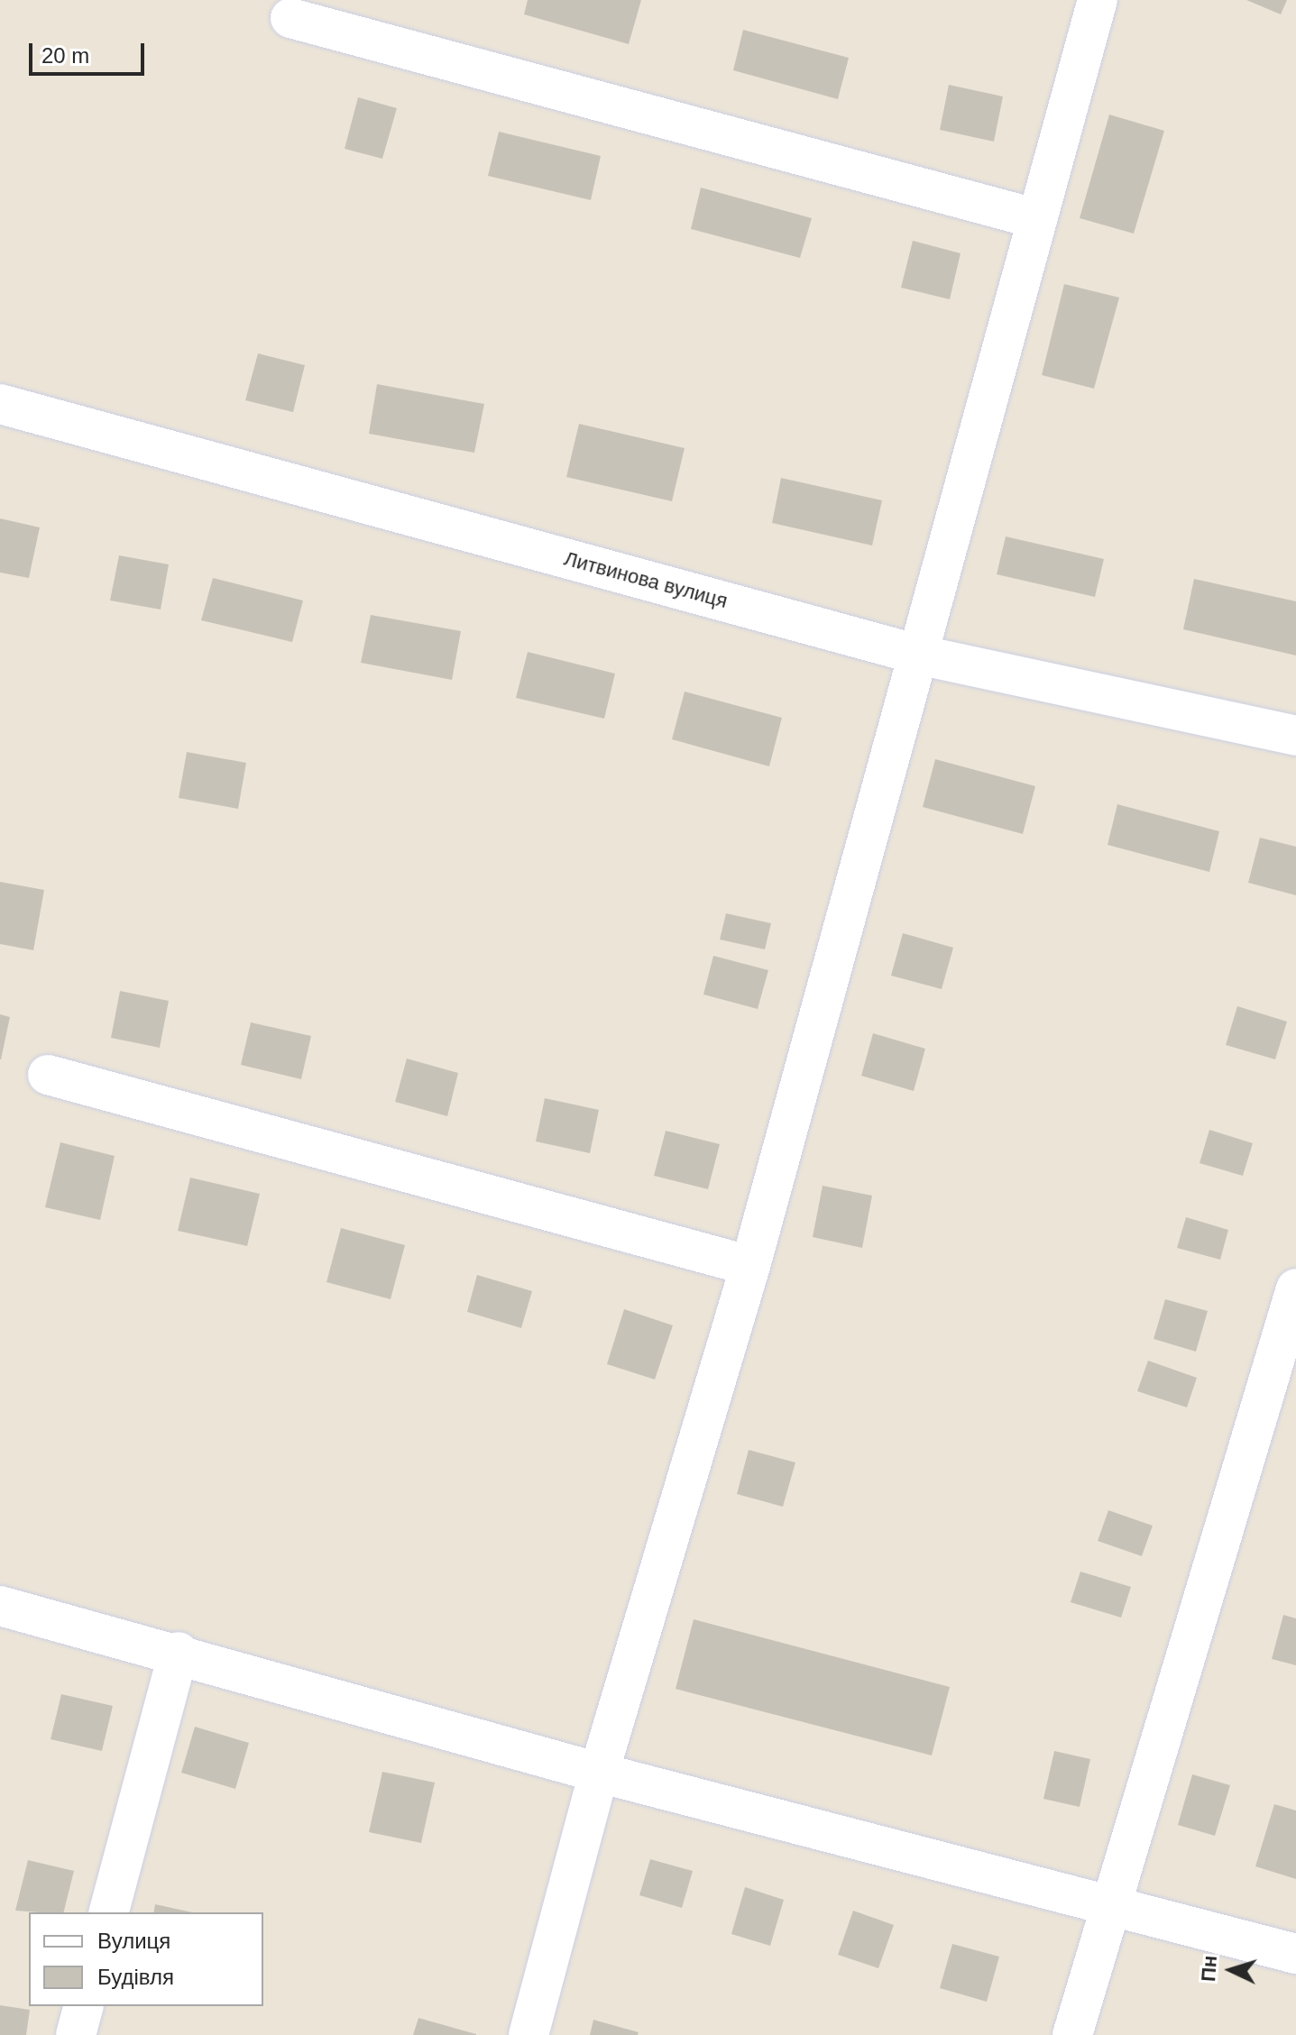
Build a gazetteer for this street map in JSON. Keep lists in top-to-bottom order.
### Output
{
  "streets": {
    "street": ["Литвинова вулиця"]
  },
  "legend": ["Вулиця", "Будівля"],
  "scale_bar": "20 m",
  "north": "left"
}
